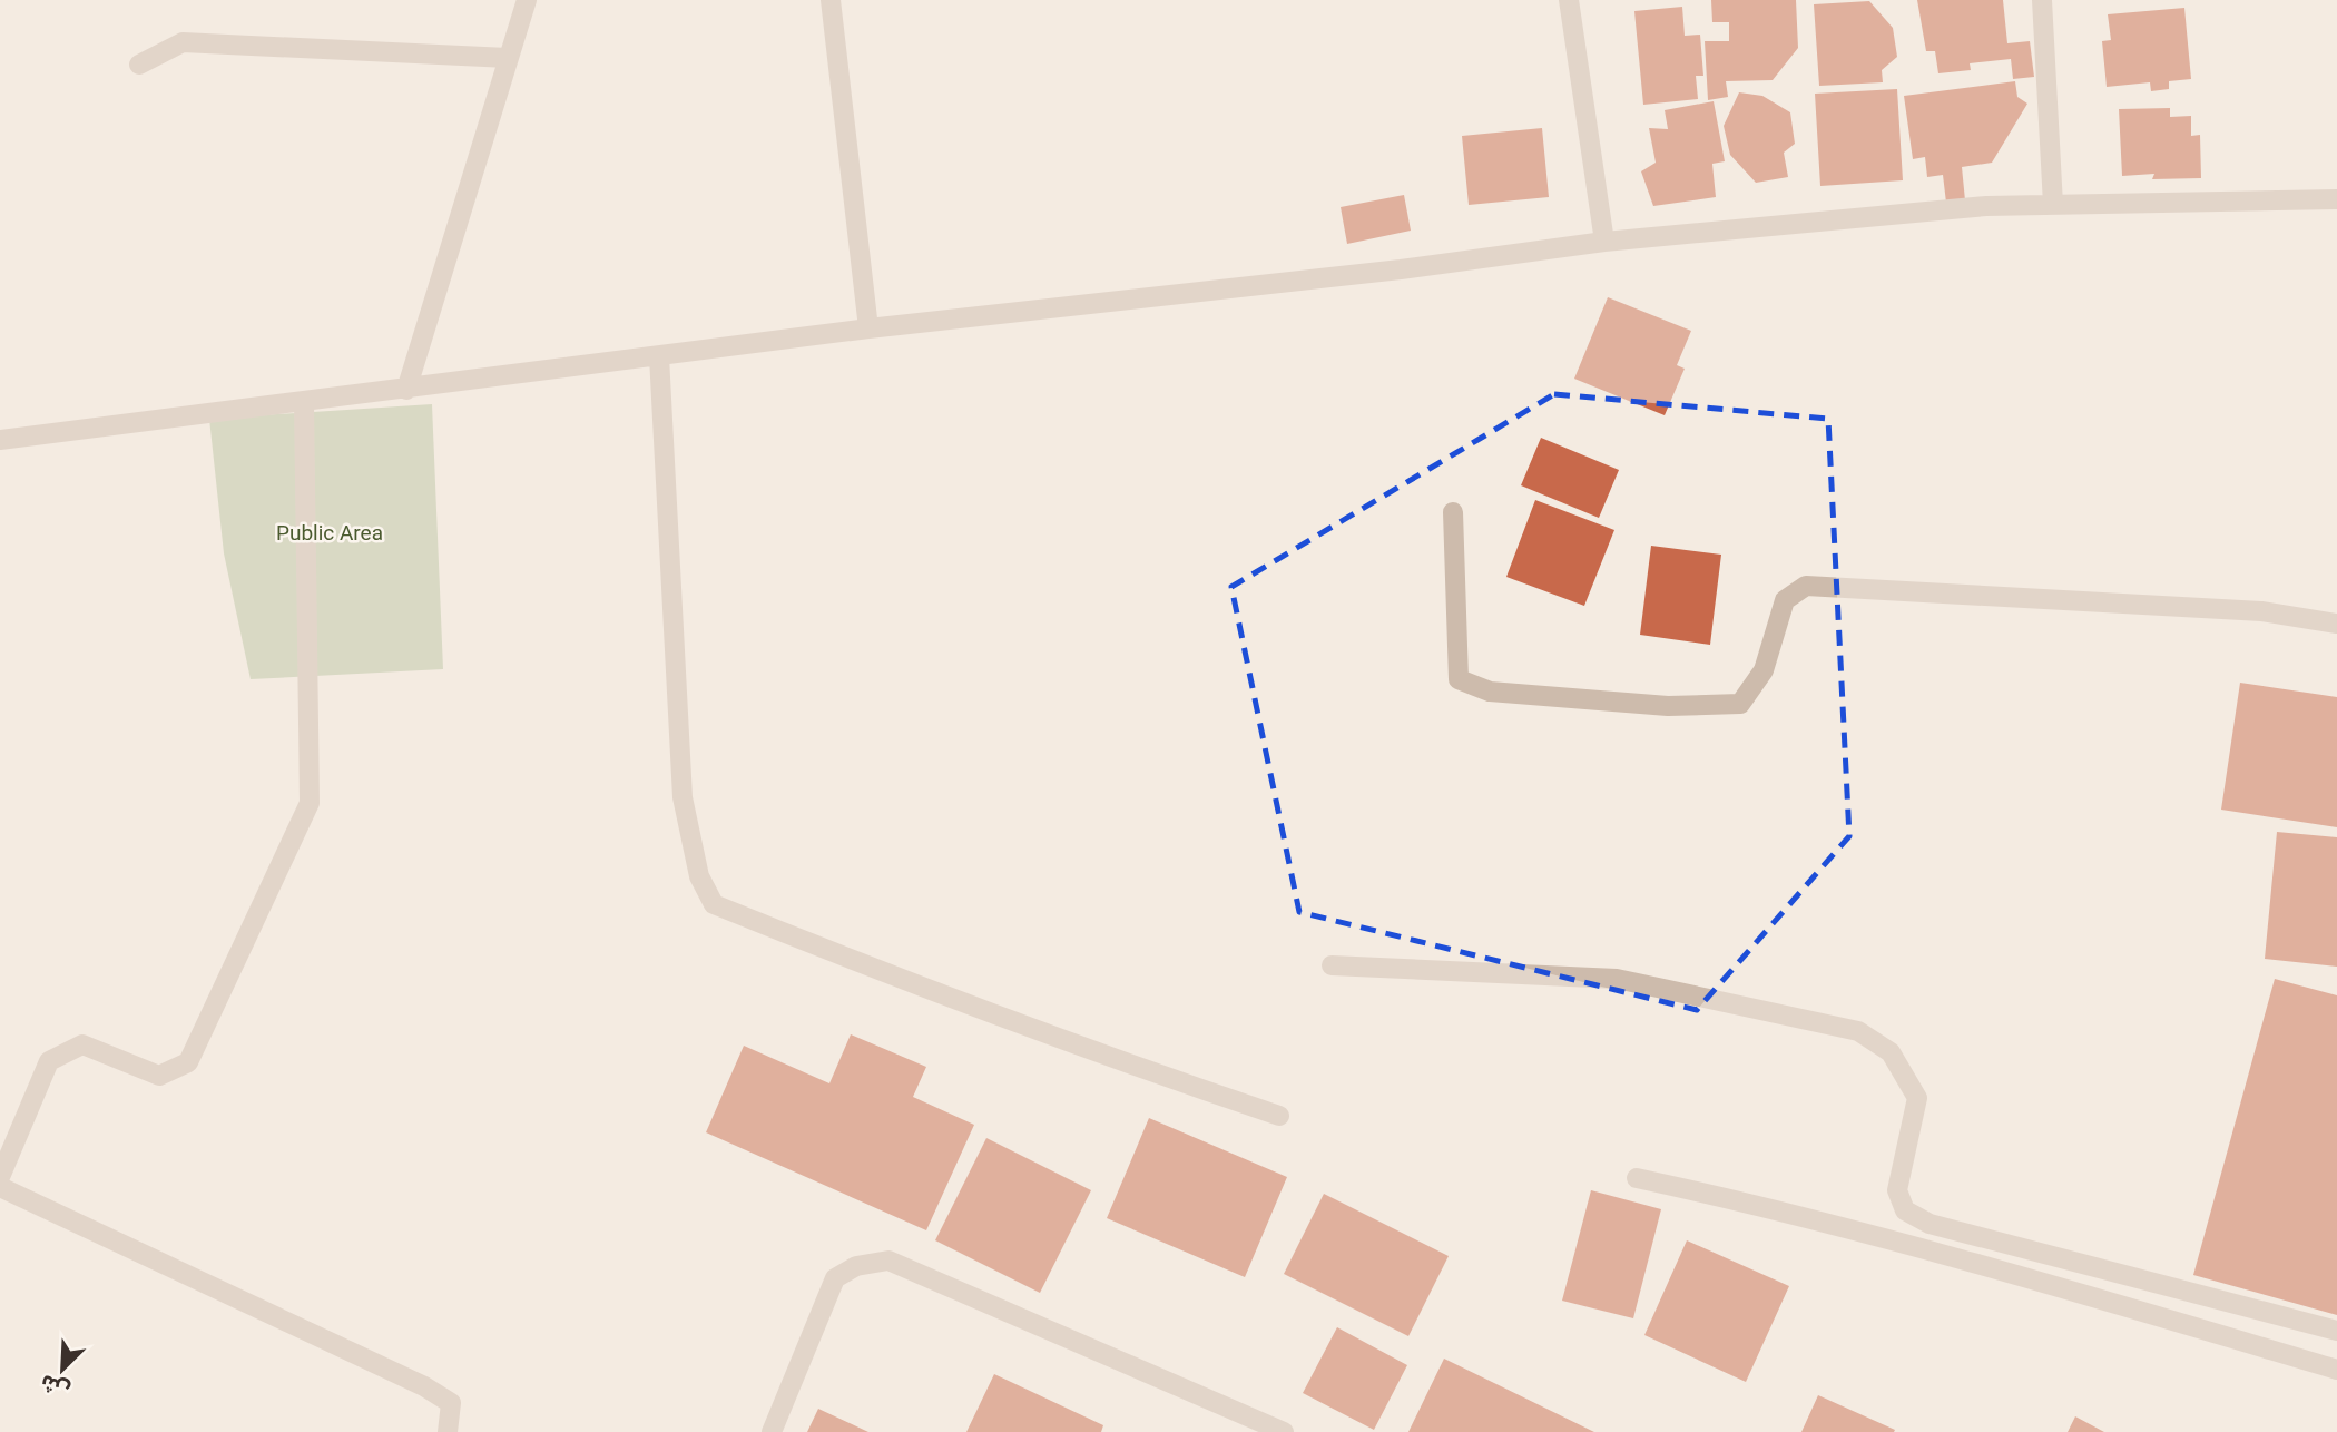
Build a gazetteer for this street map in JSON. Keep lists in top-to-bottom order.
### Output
{
  "parks": ["Public Area"],
  "north": "bottom left"
}
